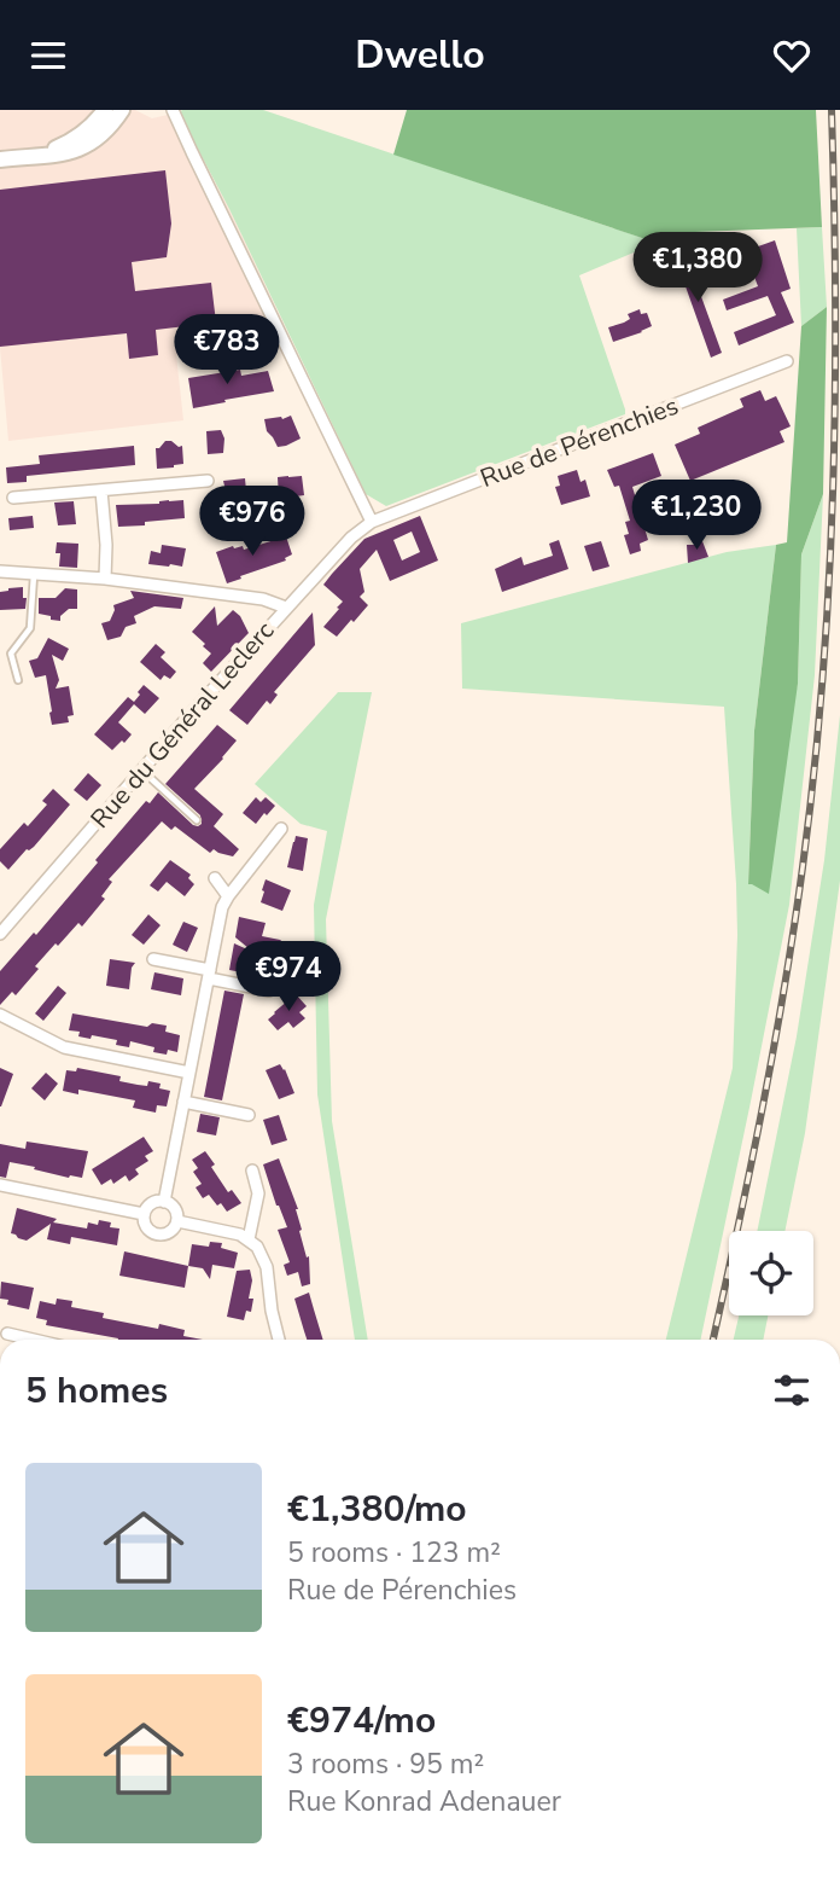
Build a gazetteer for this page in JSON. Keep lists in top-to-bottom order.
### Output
{
  "streets": {
    "street": ["Rue de Pérenchies", "Rue du Général Leclerc"]
  },
  "crossings": [
    ["Rue de Pérenchies", "Rue du Général Leclerc"]
  ],
  "page": {
    "header": "Dwello",
    "price": [
      "€1,380",
      "€783",
      "€1,230",
      "€976",
      "€974"
    ],
    "heading": "5 homes",
    "list": [
      {
        "name": "€1,380/mo",
        "note": "5 rooms · 123 m² · Rue de Pérenchies"
      },
      {
        "name": "€974/mo",
        "note": "3 rooms · 95 m² · Rue Konrad Adenauer"
      }
    ]
  }
}
